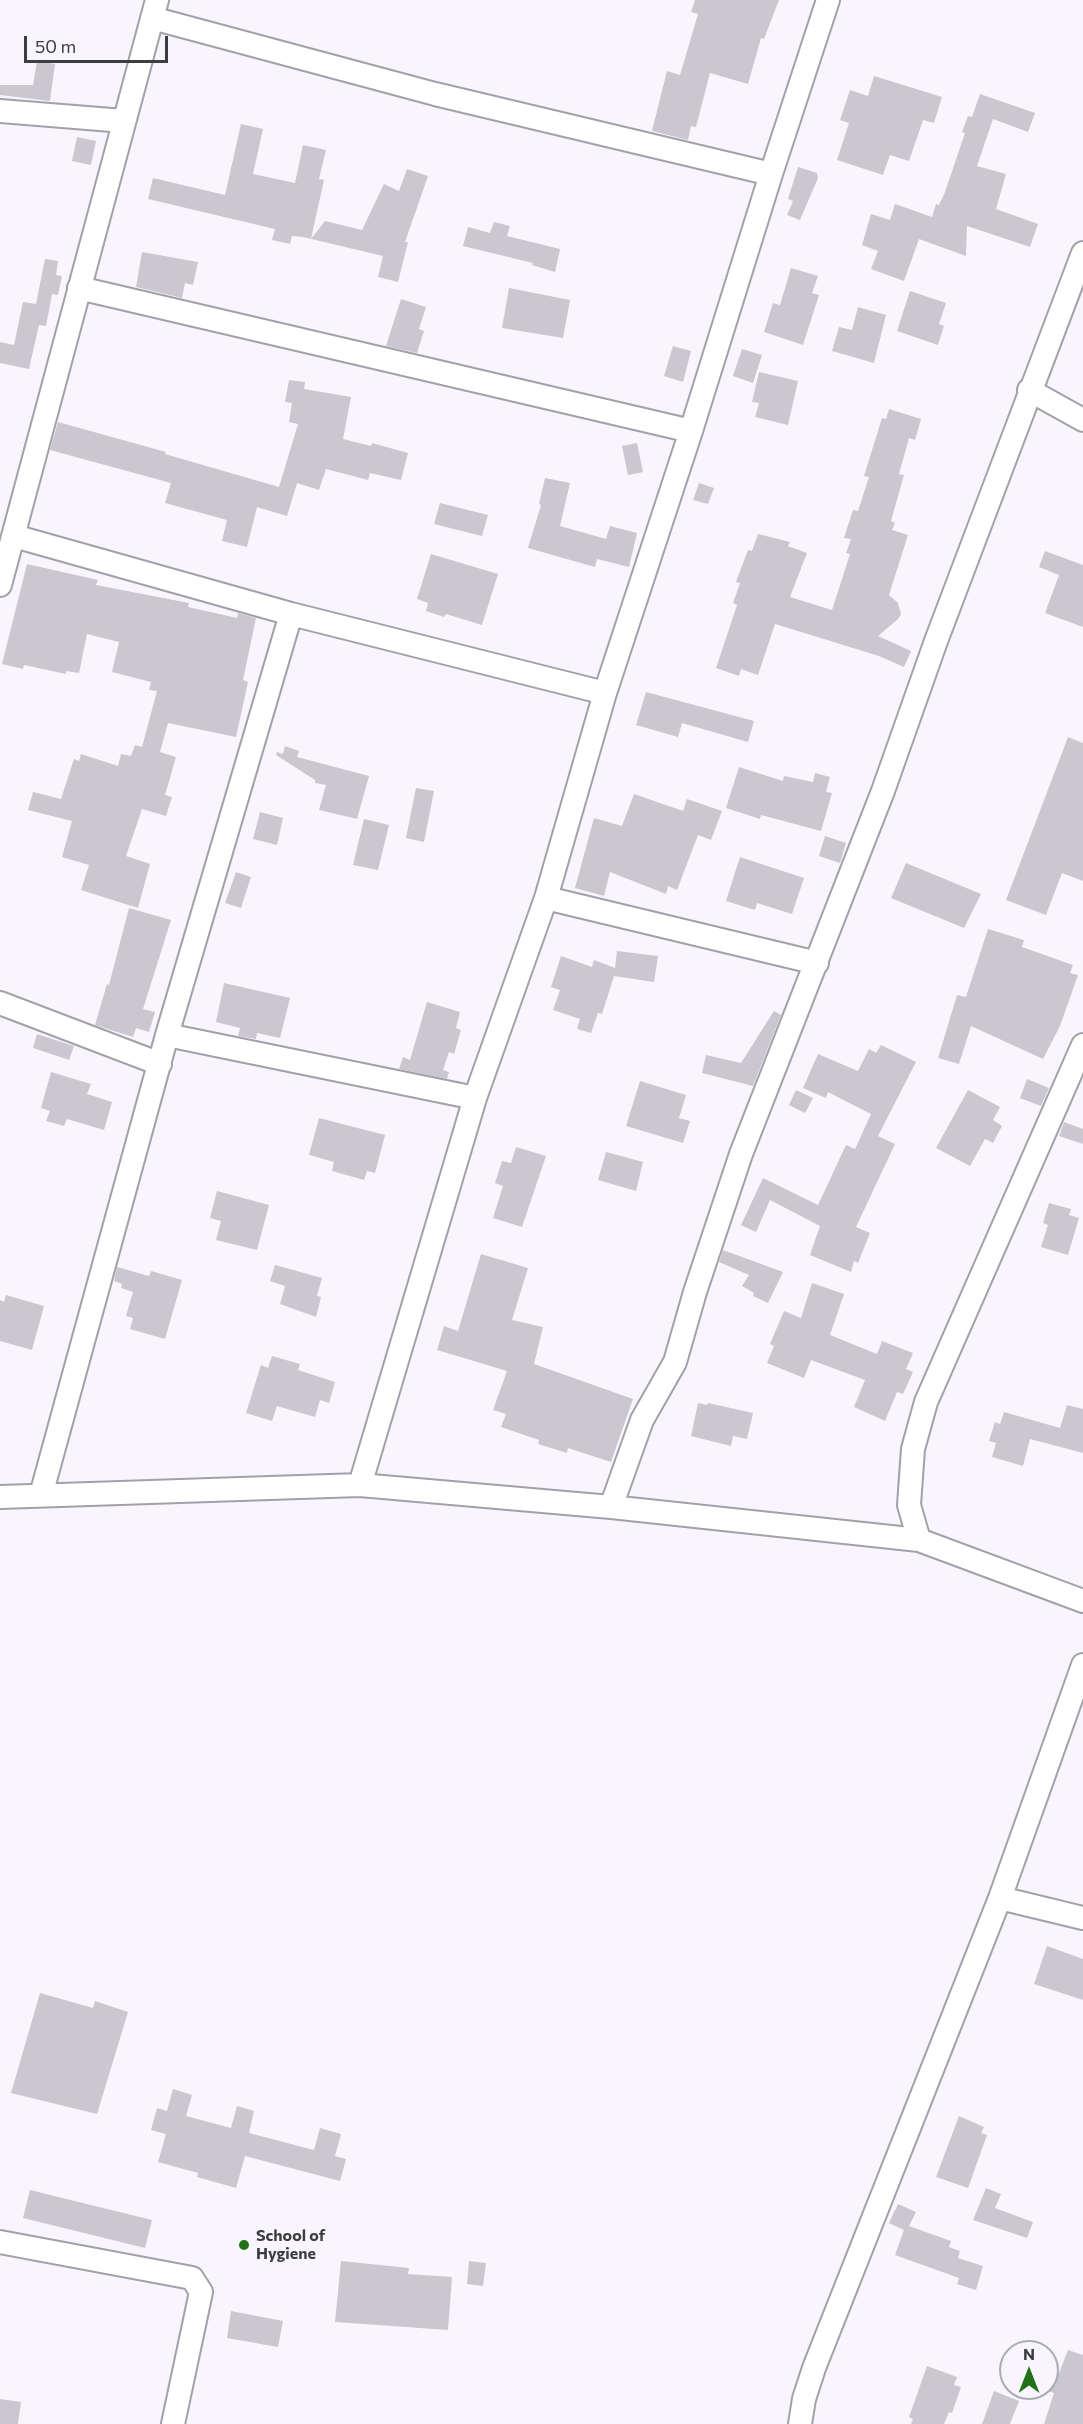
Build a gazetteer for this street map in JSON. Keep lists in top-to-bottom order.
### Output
{
  "places": ["School of Hygiene"],
  "scale_bar": "50 m",
  "north": "top"
}
